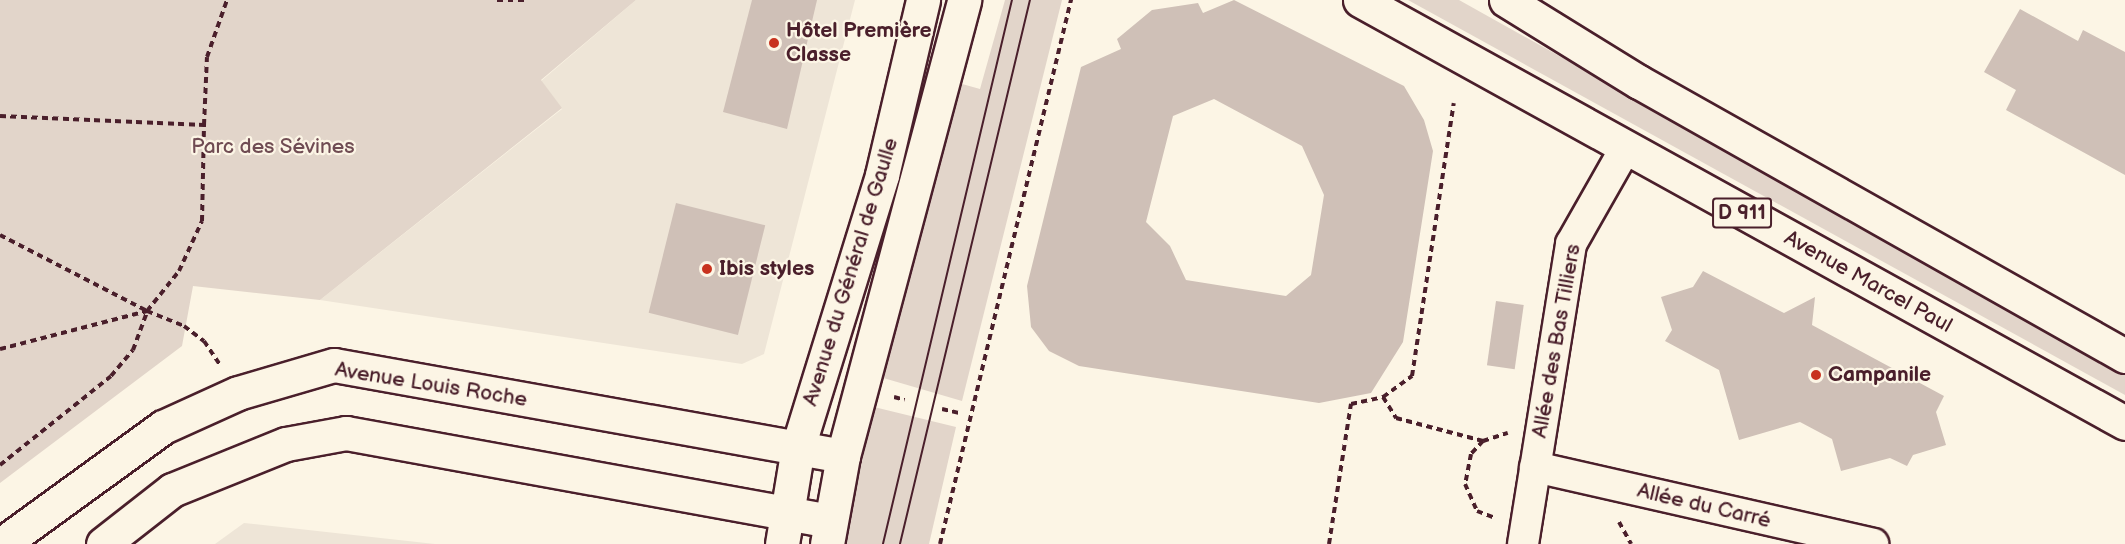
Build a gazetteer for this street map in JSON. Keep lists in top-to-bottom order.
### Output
{
  "streets": {
    "main road": [
      "D 911",
      "Avenue du Général de Gaulle",
      "Avenue Marcel Paul",
      "Avenue Louis Roche"
    ],
    "street": ["Allée des Bas Tilliers", "Allée du Carré"]
  },
  "crossings": [
    ["Avenue du Général de Gaulle", "Avenue Louis Roche"],
    ["Avenue Marcel Paul", "Allée des Bas Tilliers"],
    ["Allée des Bas Tilliers", "Allée du Carré"]
  ],
  "parks": ["Parc des Sévines"],
  "places": ["Hôtel Première Classe", "Ibis styles", "Campanile"]
}
